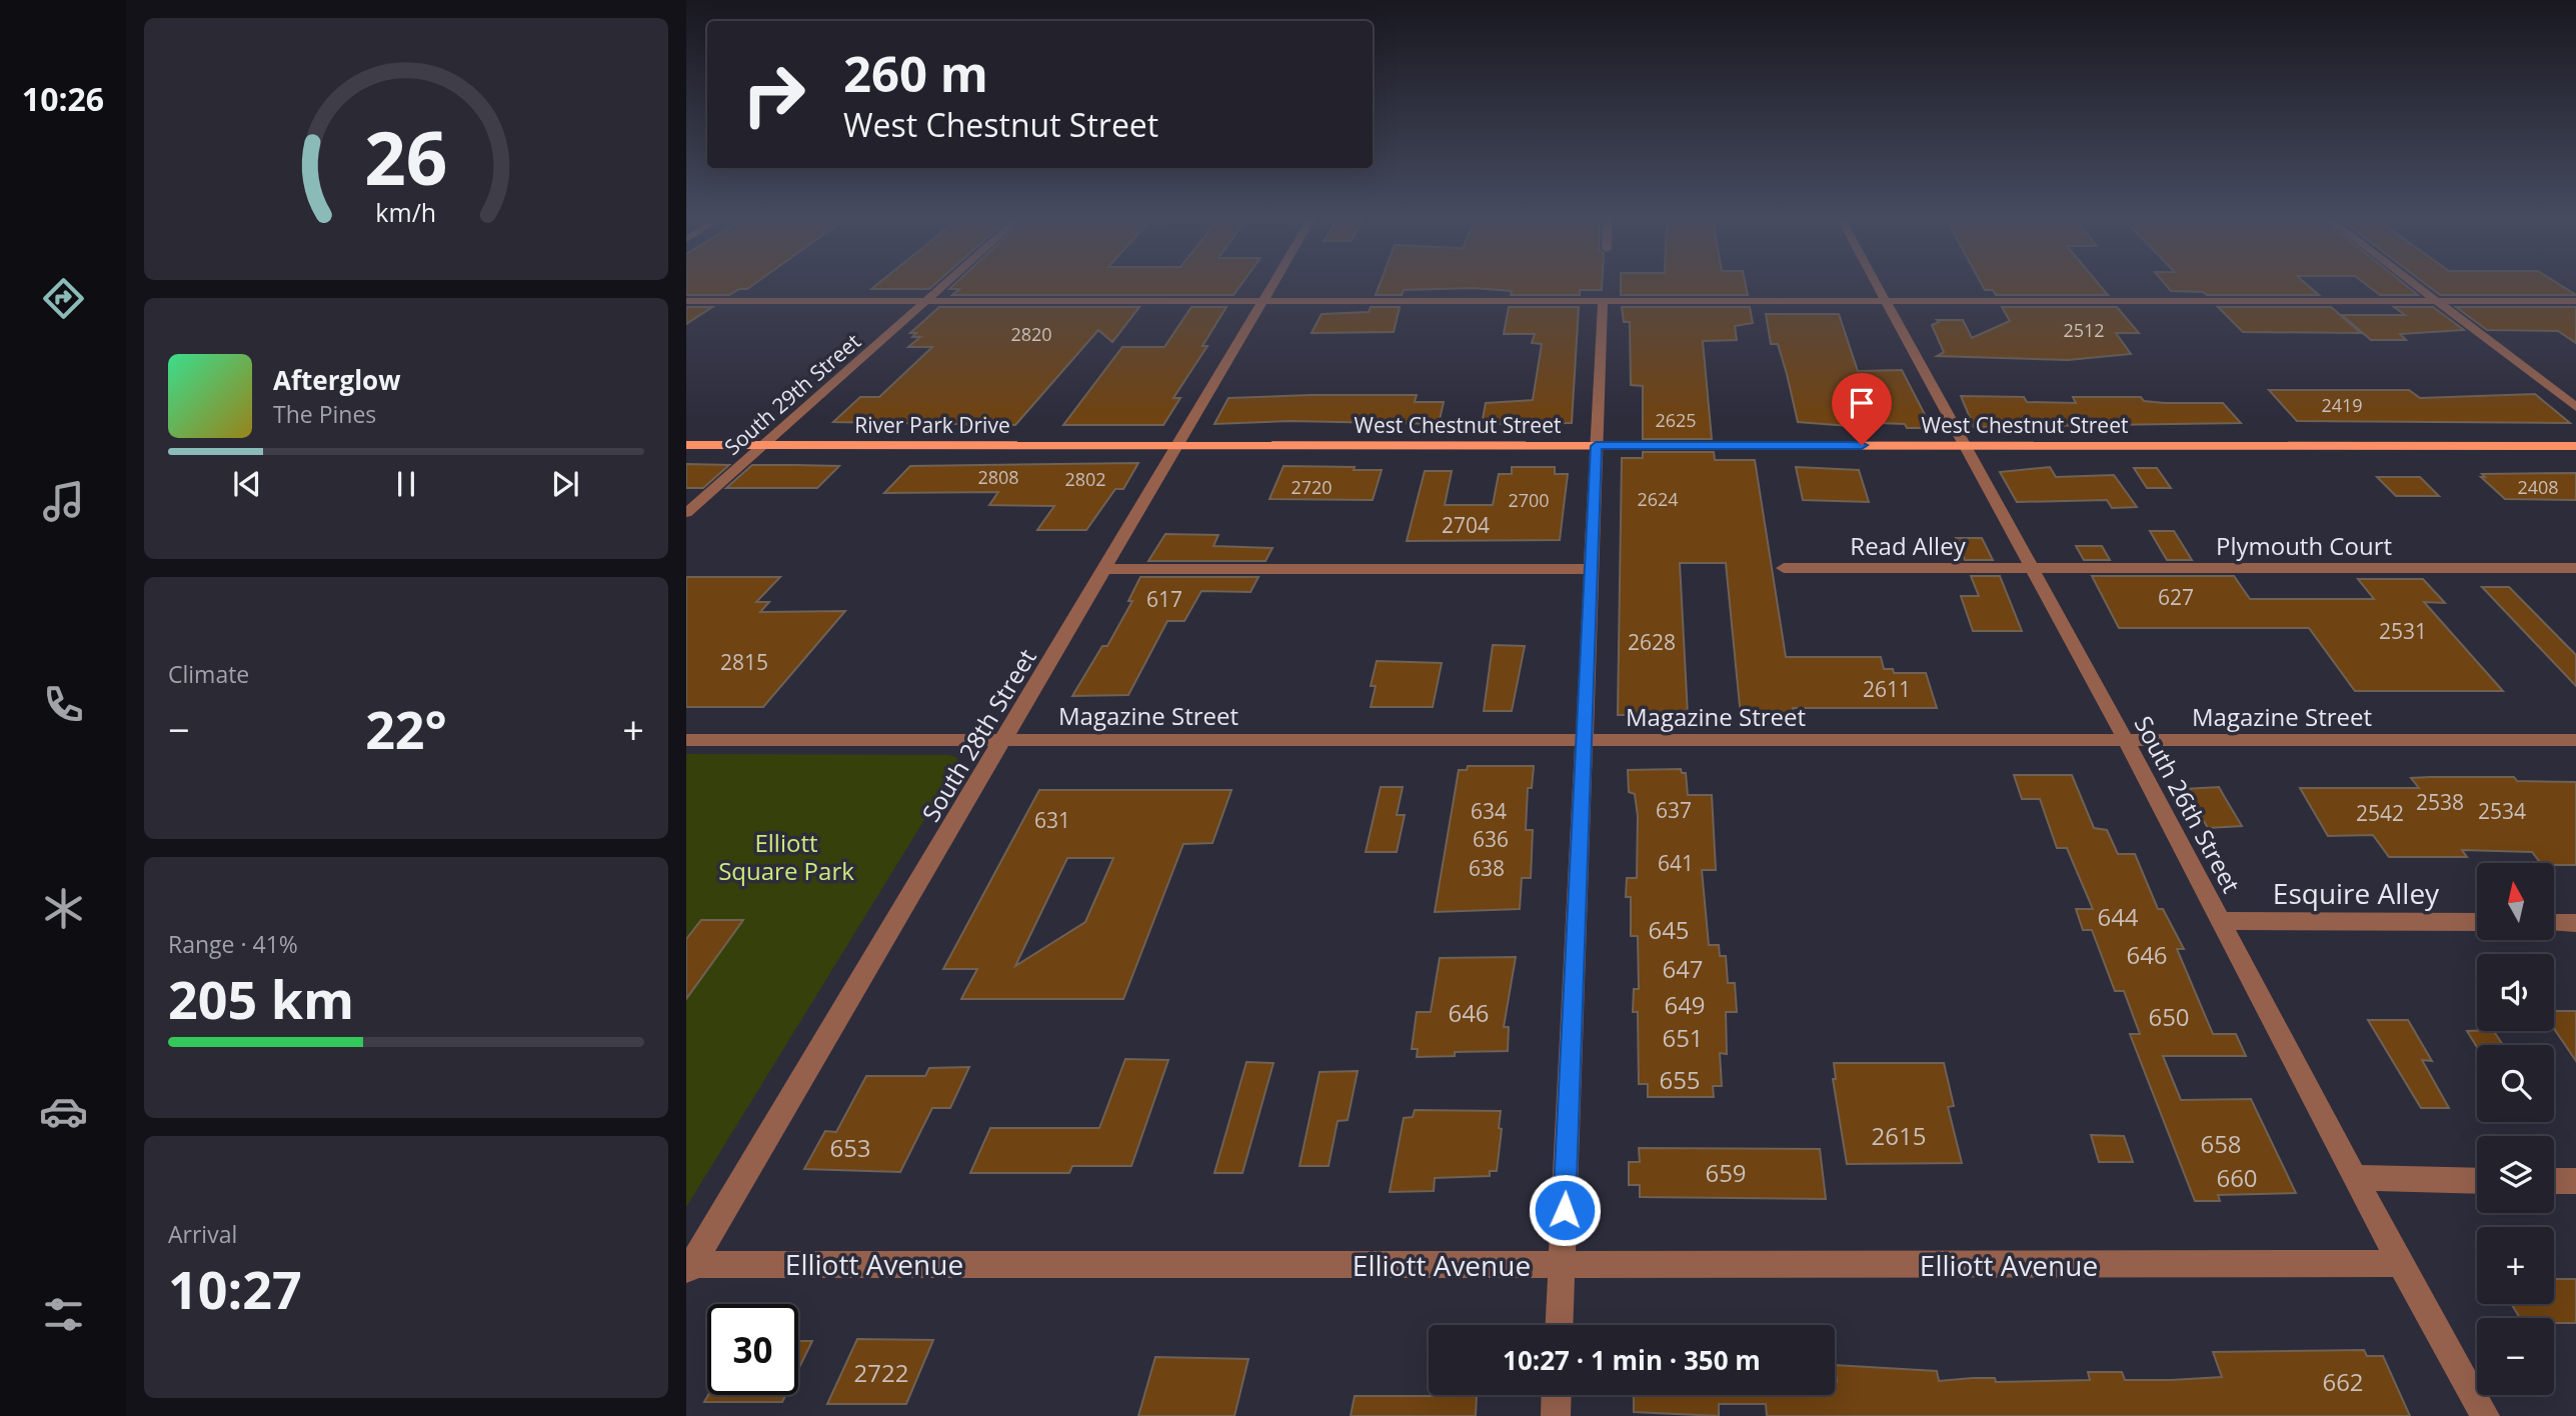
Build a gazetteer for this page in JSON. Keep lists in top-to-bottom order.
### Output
{
  "streets": {
    "main road": ["River Park Drive", "West Chestnut Street"],
    "street": [
      "South 29th Street",
      "Read Alley",
      "Plymouth Court",
      "Magazine Street",
      "South 28th Street",
      "South 26th Street",
      "Esquire Alley",
      "Elliott Avenue"
    ]
  },
  "crossings": [
    ["South 29th Street", "River Park Drive"],
    ["River Park Drive", "West Chestnut Street"],
    ["River Park Drive", "South 28th Street"],
    ["West Chestnut Street", "South 28th Street"],
    ["West Chestnut Street", "South 26th Street"],
    ["Read Alley", "Plymouth Court"],
    ["Read Alley", "South 26th Street"],
    ["Plymouth Court", "South 26th Street"],
    ["Magazine Street", "South 28th Street"],
    ["Magazine Street", "South 26th Street"],
    ["South 28th Street", "Elliott Avenue"],
    ["South 26th Street", "Esquire Alley"],
    ["South 26th Street", "Elliott Avenue"]
  ],
  "parks": ["Elliott Square Park"],
  "house_numbers": [
    "2512",
    "2820",
    "2419",
    "2625",
    "2808",
    "2802",
    "2720",
    "2408",
    "2624",
    "2700",
    "2704",
    "627",
    "617",
    "2531",
    "2628",
    "2815",
    "2611",
    "2538",
    "637",
    "634",
    "2534",
    "2542",
    "631",
    "636",
    "641",
    "638",
    "644",
    "645",
    "646",
    "647",
    "649",
    "646",
    "650",
    "651",
    "655",
    "2615",
    "658",
    "653",
    "659",
    "660",
    "2722",
    "662"
  ],
  "north": "top",
  "page": {
    "tabs": "10:26",
    "turn": ["260 m", "West Chestnut Street"],
    "song": ["Afterglow", "The Pines"],
    "tile": [
      "Climate",
      ["Range · 41%", "205 km"],
      ["Arrival", "10:27"]
    ],
    "heat": ["−", "22°", "+"],
    "map_buttons": ["+", "−"],
    "limit": "30",
    "trip": "10:27 · 1 min · 350 m",
    "gauge": ["26", "km/h"]
  }
}
